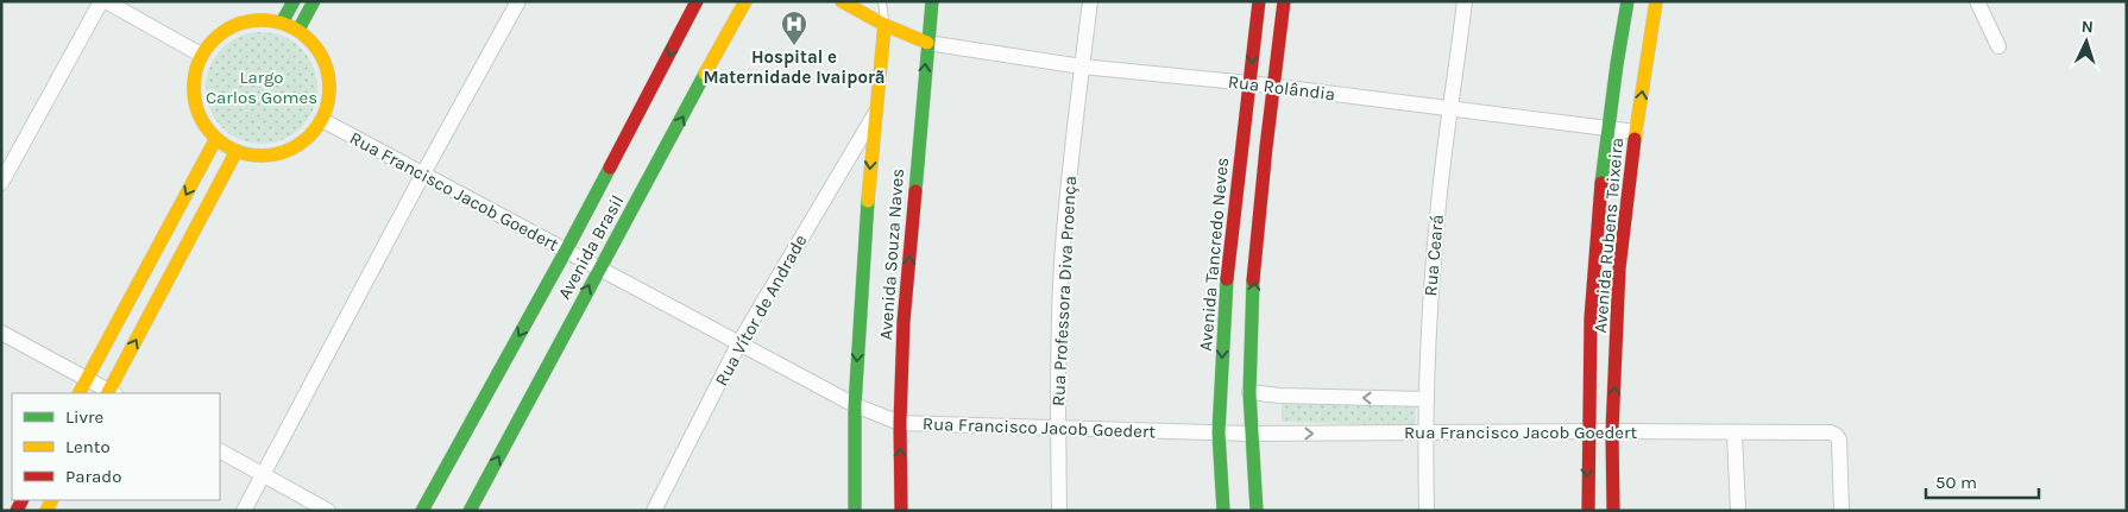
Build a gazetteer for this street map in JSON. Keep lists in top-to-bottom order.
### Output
{
  "streets": {
    "street": [
      "Rua Rolândia",
      "Rua Francisco Jacob Goedert",
      "Avenida Rubens Teixeira",
      "Avenida Brasil",
      "Avenida Souza Naves",
      "Avenida Tancredo Neves",
      "Rua Ceará",
      "Rua Professora Diva Proença",
      "Rua Vítor de Andrade"
    ]
  },
  "crossings": [
    ["Rua Rolândia", "Avenida Rubens Teixeira"],
    ["Rua Rolândia", "Avenida Souza Naves"],
    ["Rua Rolândia", "Avenida Tancredo Neves"],
    ["Rua Rolândia", "Rua Ceará"],
    ["Rua Rolândia", "Rua Professora Diva Proença"],
    ["Rua Francisco Jacob Goedert", "Avenida Rubens Teixeira"],
    ["Rua Francisco Jacob Goedert", "Avenida Brasil"],
    ["Rua Francisco Jacob Goedert", "Avenida Souza Naves"],
    ["Rua Francisco Jacob Goedert", "Avenida Tancredo Neves"],
    ["Rua Francisco Jacob Goedert", "Rua Ceará"],
    ["Rua Francisco Jacob Goedert", "Rua Professora Diva Proença"],
    ["Rua Francisco Jacob Goedert", "Rua Vítor de Andrade"],
    ["Avenida Souza Naves", "Rua Vítor de Andrade"]
  ],
  "parks": ["Largo Carlos Gomes"],
  "places": {
    "hospital": ["Hospital e Maternidade Ivaiporã"]
  },
  "legend": ["Livre", "Lento", "Parado"],
  "scale_bar": "50 m",
  "north": "top"
}
